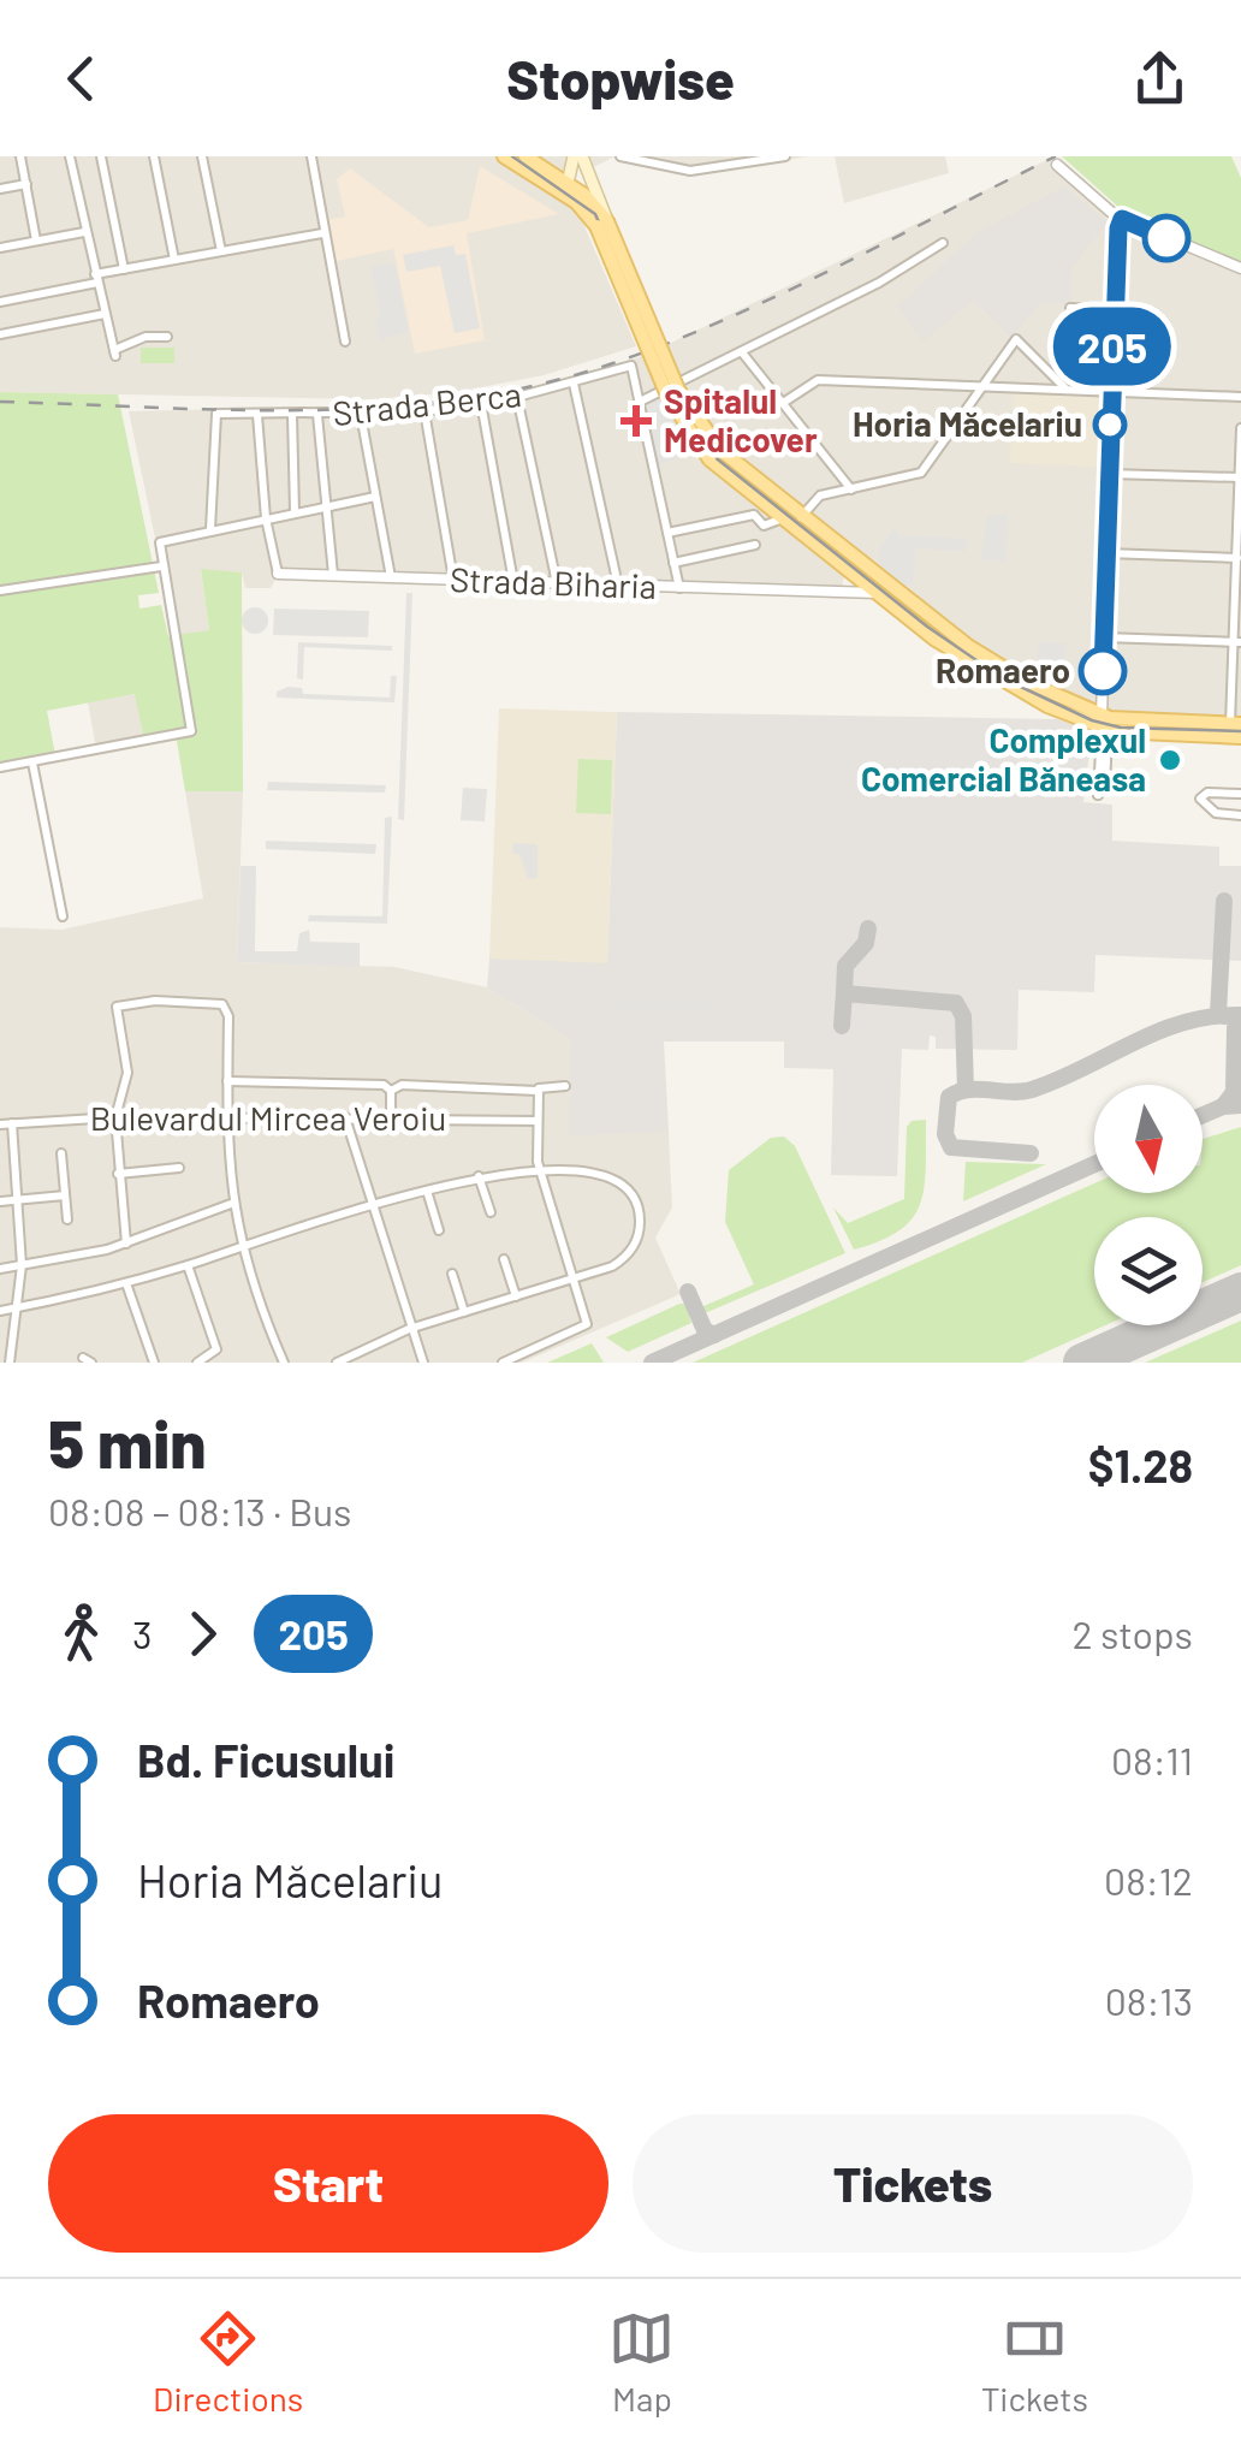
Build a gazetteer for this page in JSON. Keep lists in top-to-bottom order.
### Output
{
  "streets": {
    "street": ["Strada Berca", "Strada Biharia", "Bulevardul Mircea Veroiu"]
  },
  "places": {
    "health": ["Spitalul Medicover"],
    "other": ["Horia Măcelariu", "Romaero", "Complexul Comercial Băneasa"]
  },
  "lines": ["bus line 205"],
  "north": "bottom",
  "page": {
    "header": "Stopwise",
    "on_map": "205",
    "heading": ["5 min", "08:08 – 08:13 · Bus", "$1.28"],
    "legs": ["3", "205", "2 stops"],
    "list": [
      {
        "name": "Bd. Ficusului",
        "value": "08:11"
      },
      {
        "name": "Horia Măcelariu",
        "value": "08:12"
      },
      {
        "name": "Romaero",
        "value": "08:13"
      }
    ],
    "buttons": ["Start", "Tickets"],
    "tabs": ["Directions", "Map", "Tickets"]
  }
}
